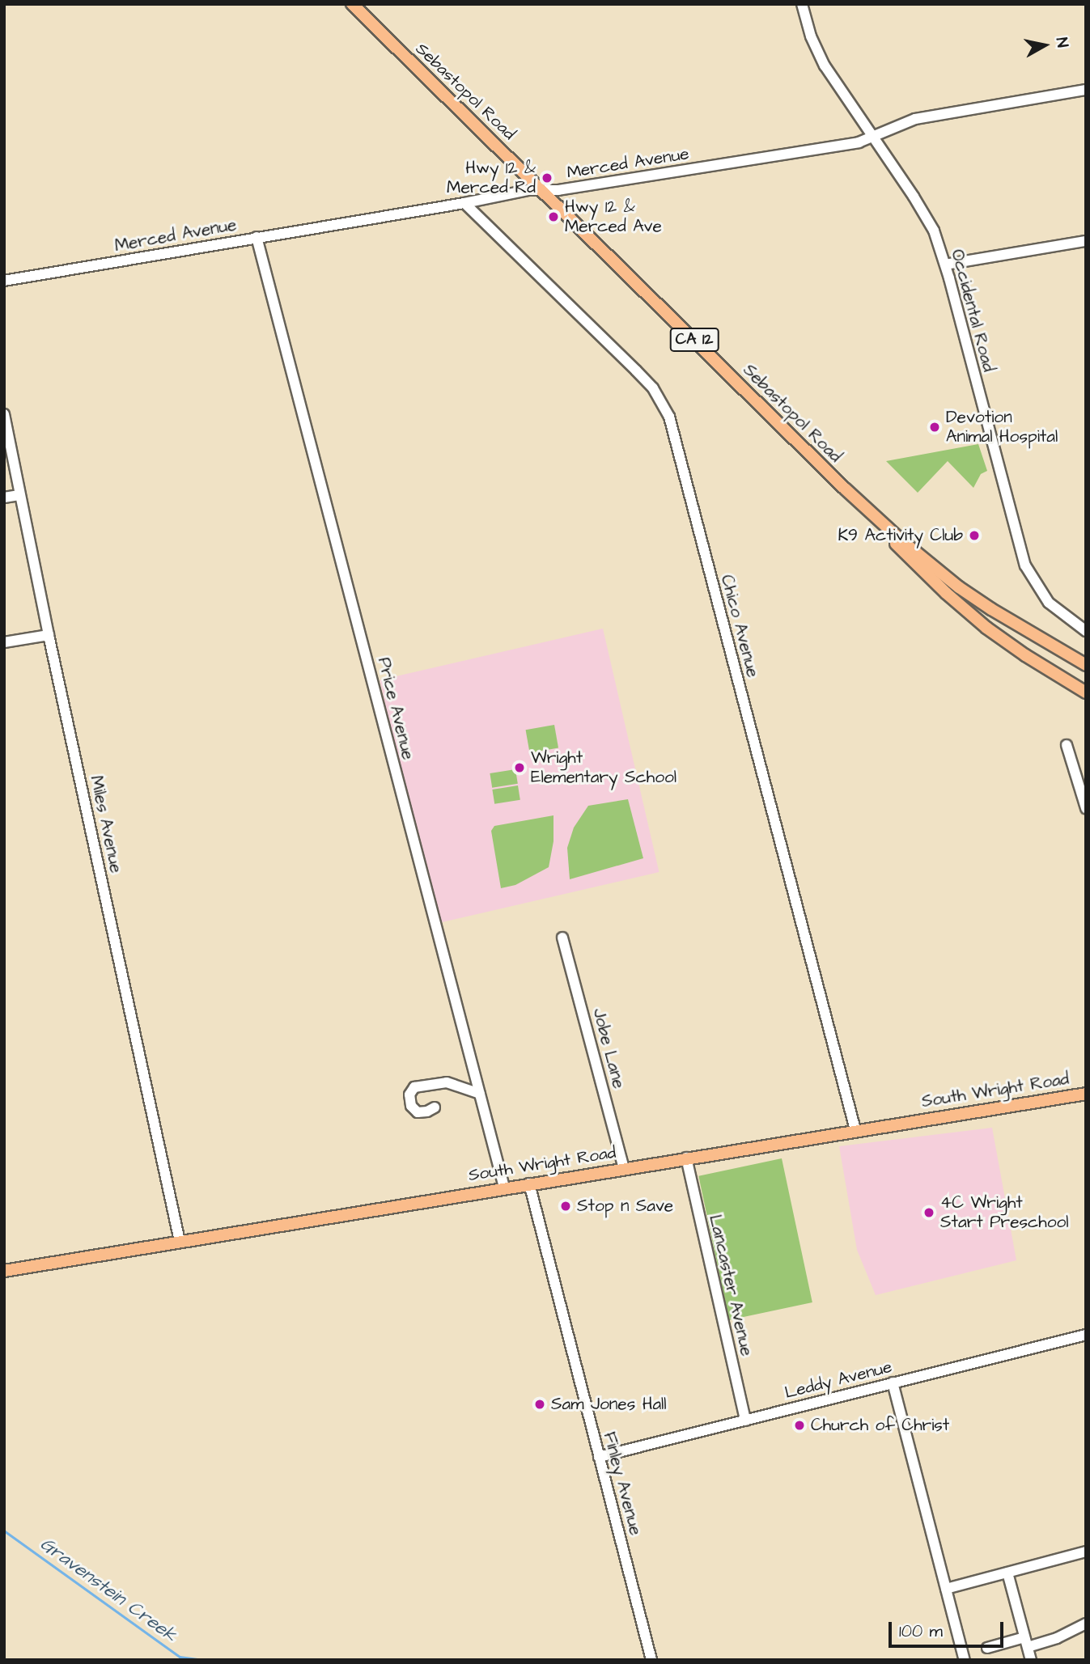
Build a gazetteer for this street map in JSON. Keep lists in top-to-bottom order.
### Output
{
  "streets": {
    "main road": ["Sebastopol Road", "CA 12", "South Wright Road"],
    "street": [
      "Merced Avenue",
      "Occidental Road",
      "Chico Avenue",
      "Price Avenue",
      "Miles Avenue",
      "Jobe Lane",
      "Lancaster Avenue",
      "Leddy Avenue",
      "Finley Avenue"
    ]
  },
  "crossings": [
    ["Sebastopol Road", "Merced Avenue"],
    ["Merced Avenue", "Occidental Road"],
    ["Merced Avenue", "Chico Avenue"],
    ["Merced Avenue", "Price Avenue"],
    ["Chico Avenue", "South Wright Road"],
    ["Price Avenue", "South Wright Road"],
    ["Miles Avenue", "South Wright Road"],
    ["Jobe Lane", "South Wright Road"],
    ["South Wright Road", "Lancaster Avenue"],
    ["South Wright Road", "Finley Avenue"],
    ["Lancaster Avenue", "Leddy Avenue"],
    ["Leddy Avenue", "Finley Avenue"]
  ],
  "water": ["Gravenstein Creek"],
  "places": [
    "Hwy 12 & Merced Rd",
    "Hwy 12 & Merced Ave",
    "Devotion Animal Hospital",
    "K9 Activity Club",
    "Wright Elementary School",
    "Stop n Save",
    "4C Wright Start Preschool",
    "Sam Jones Hall",
    "Church of Christ"
  ],
  "scale_bar": "100 m",
  "north": "right"
}
